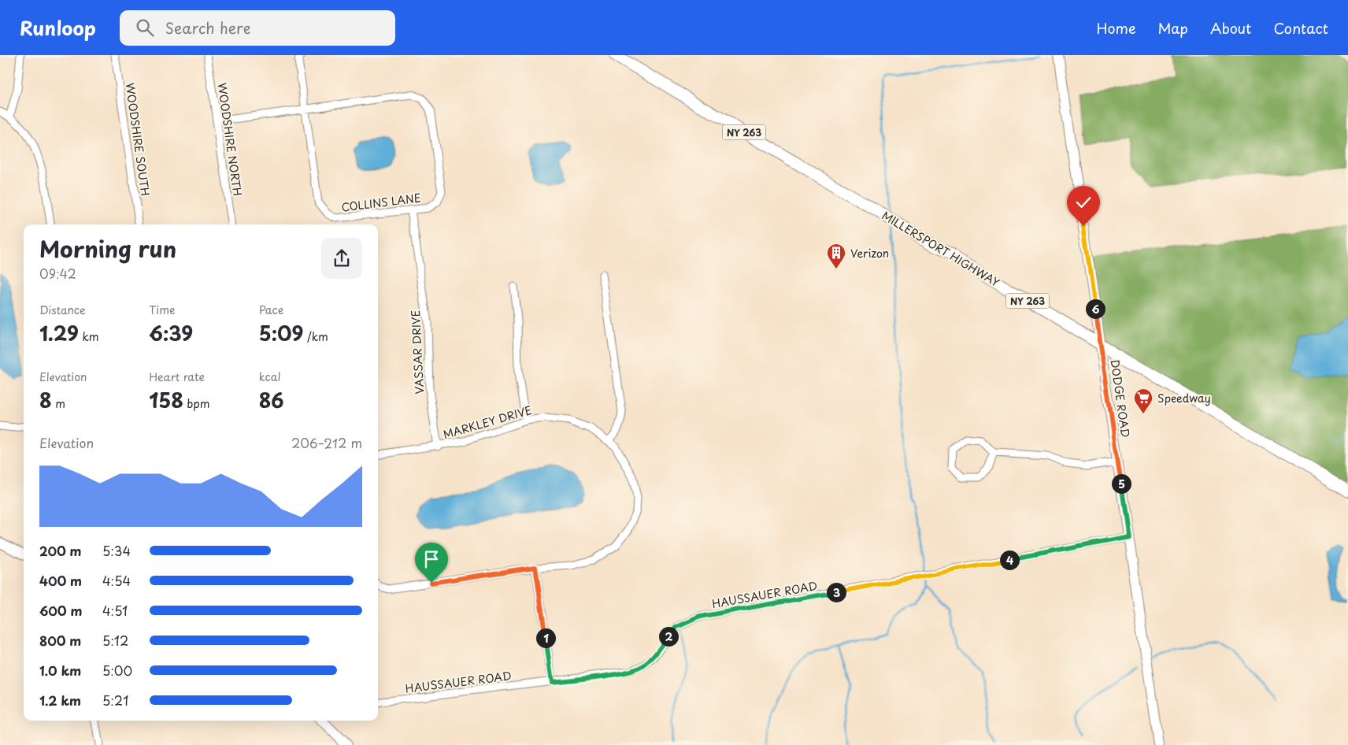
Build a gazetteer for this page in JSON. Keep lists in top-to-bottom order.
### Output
{
  "streets": {
    "main road": ["NY 263", "MILLERSPORT HIGHWAY"],
    "street": [
      "WOODSHIRE SOUTH",
      "WOODSHIRE NORTH",
      "COLLINS LANE",
      "VASSAR DRIVE",
      "DODGE ROAD",
      "MARKLEY DRIVE",
      "HAUSSAUER ROAD"
    ]
  },
  "crossings": [
    ["WOODSHIRE NORTH", "COLLINS LANE"],
    ["COLLINS LANE", "VASSAR DRIVE"],
    ["MILLERSPORT HIGHWAY", "DODGE ROAD"],
    ["VASSAR DRIVE", "MARKLEY DRIVE"],
    ["DODGE ROAD", "HAUSSAUER ROAD"]
  ],
  "places": {
    "building": ["Verizon"],
    "supermarket": ["Speedway"]
  },
  "page": {
    "header": "Runloop",
    "search": "Search here",
    "nav": [
      "Home",
      "Map",
      "About",
      "Contact"
    ],
    "heading": ["Morning run", "09:42"],
    "stats": [
      ["Distance", "1.29 km"],
      ["Time", "6:39"],
      ["Pace", "5:09 /km"],
      ["Elevation", "8 m"],
      ["Heart rate", "158 bpm"],
      ["kcal", "86"]
    ],
    "pins": [
      "6",
      "5",
      "4",
      "3",
      "2",
      "1"
    ],
    "chart": ["Elevation", "206–212 m"],
    "list": [
      {
        "name": "200 m",
        "note": "5:34"
      },
      {
        "name": "400 m",
        "note": "4:54"
      },
      {
        "name": "600 m",
        "note": "4:51"
      },
      {
        "name": "800 m",
        "note": "5:12"
      },
      {
        "name": "1.0 km",
        "note": "5:00"
      },
      {
        "name": "1.2 km",
        "note": "5:21"
      }
    ]
  }
}
